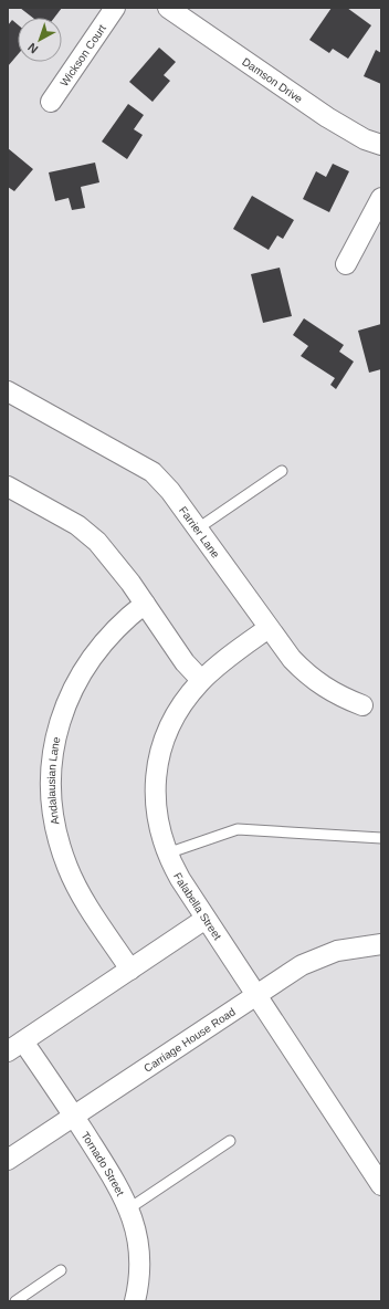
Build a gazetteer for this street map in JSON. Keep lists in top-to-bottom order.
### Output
{
  "streets": {
    "street": [
      "Wickson Court",
      "Damson Drive",
      "Farrier Lane",
      "Andalausian Lane",
      "Falabella Street",
      "Carriage House Road",
      "Tornado Street"
    ]
  },
  "crossings": [
    ["Farrier Lane", "Falabella Street"],
    ["Falabella Street", "Carriage House Road"],
    ["Carriage House Road", "Tornado Street"]
  ],
  "north": "bottom left"
}
